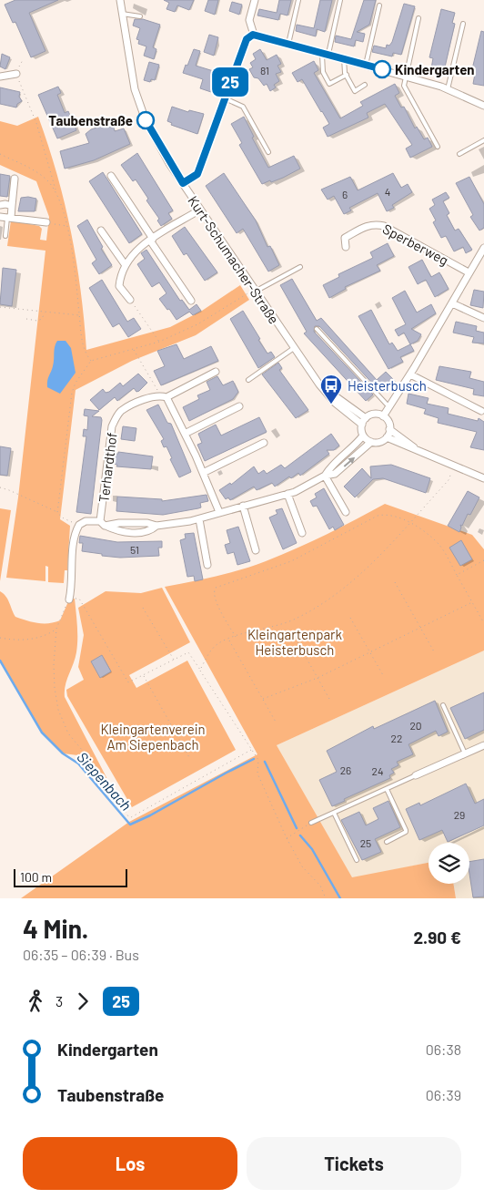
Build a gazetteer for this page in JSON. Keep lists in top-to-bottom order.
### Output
{
  "streets": {
    "street": ["Sperberweg", "Kurt-Schumacher-Straße", "Terhardthof"]
  },
  "crossings": [
    ["Kurt-Schumacher-Straße", "Terhardthof"]
  ],
  "water": ["Siepenbach"],
  "parks": ["Kleingartenpark Heisterbusch", "Kleingartenverein Am Siepenbach"],
  "places": {
    "other": ["Kindergarten", "Taubenstraße"],
    "bus stop": ["Heisterbusch"]
  },
  "lines": ["bus line 25"],
  "house_numbers": [
    "81",
    "4",
    "6",
    "51",
    "20",
    "22",
    "26",
    "24",
    "29",
    "25"
  ],
  "scale_bar": "100 m",
  "page": {
    "on_map": "25",
    "scale": "100 m",
    "heading": ["4 Min.", "06:35 – 06:39 · Bus", "2.90 €"],
    "legs": ["3", "25"],
    "list": [
      {
        "name": "Kindergarten",
        "value": "06:38"
      },
      {
        "name": "Taubenstraße",
        "value": "06:39"
      }
    ],
    "buttons": ["Los", "Tickets"]
  }
}
